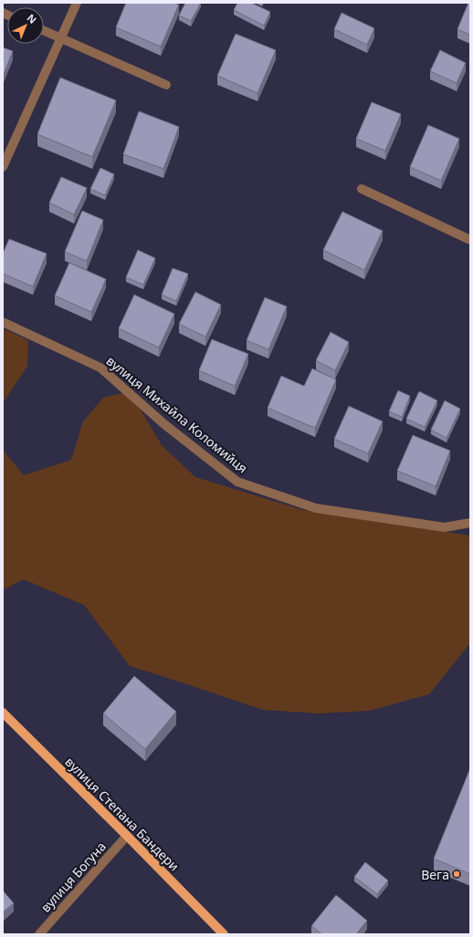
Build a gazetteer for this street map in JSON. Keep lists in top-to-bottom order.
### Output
{
  "streets": {
    "main road": ["вулиця Степана Бандери"],
    "street": ["вулиця Михайла Коломийця", "вулиця Богуна"]
  },
  "crossings": [
    ["вулиця Степана Бандери", "вулиця Богуна"]
  ],
  "places": ["Вега"],
  "north": "top right"
}
